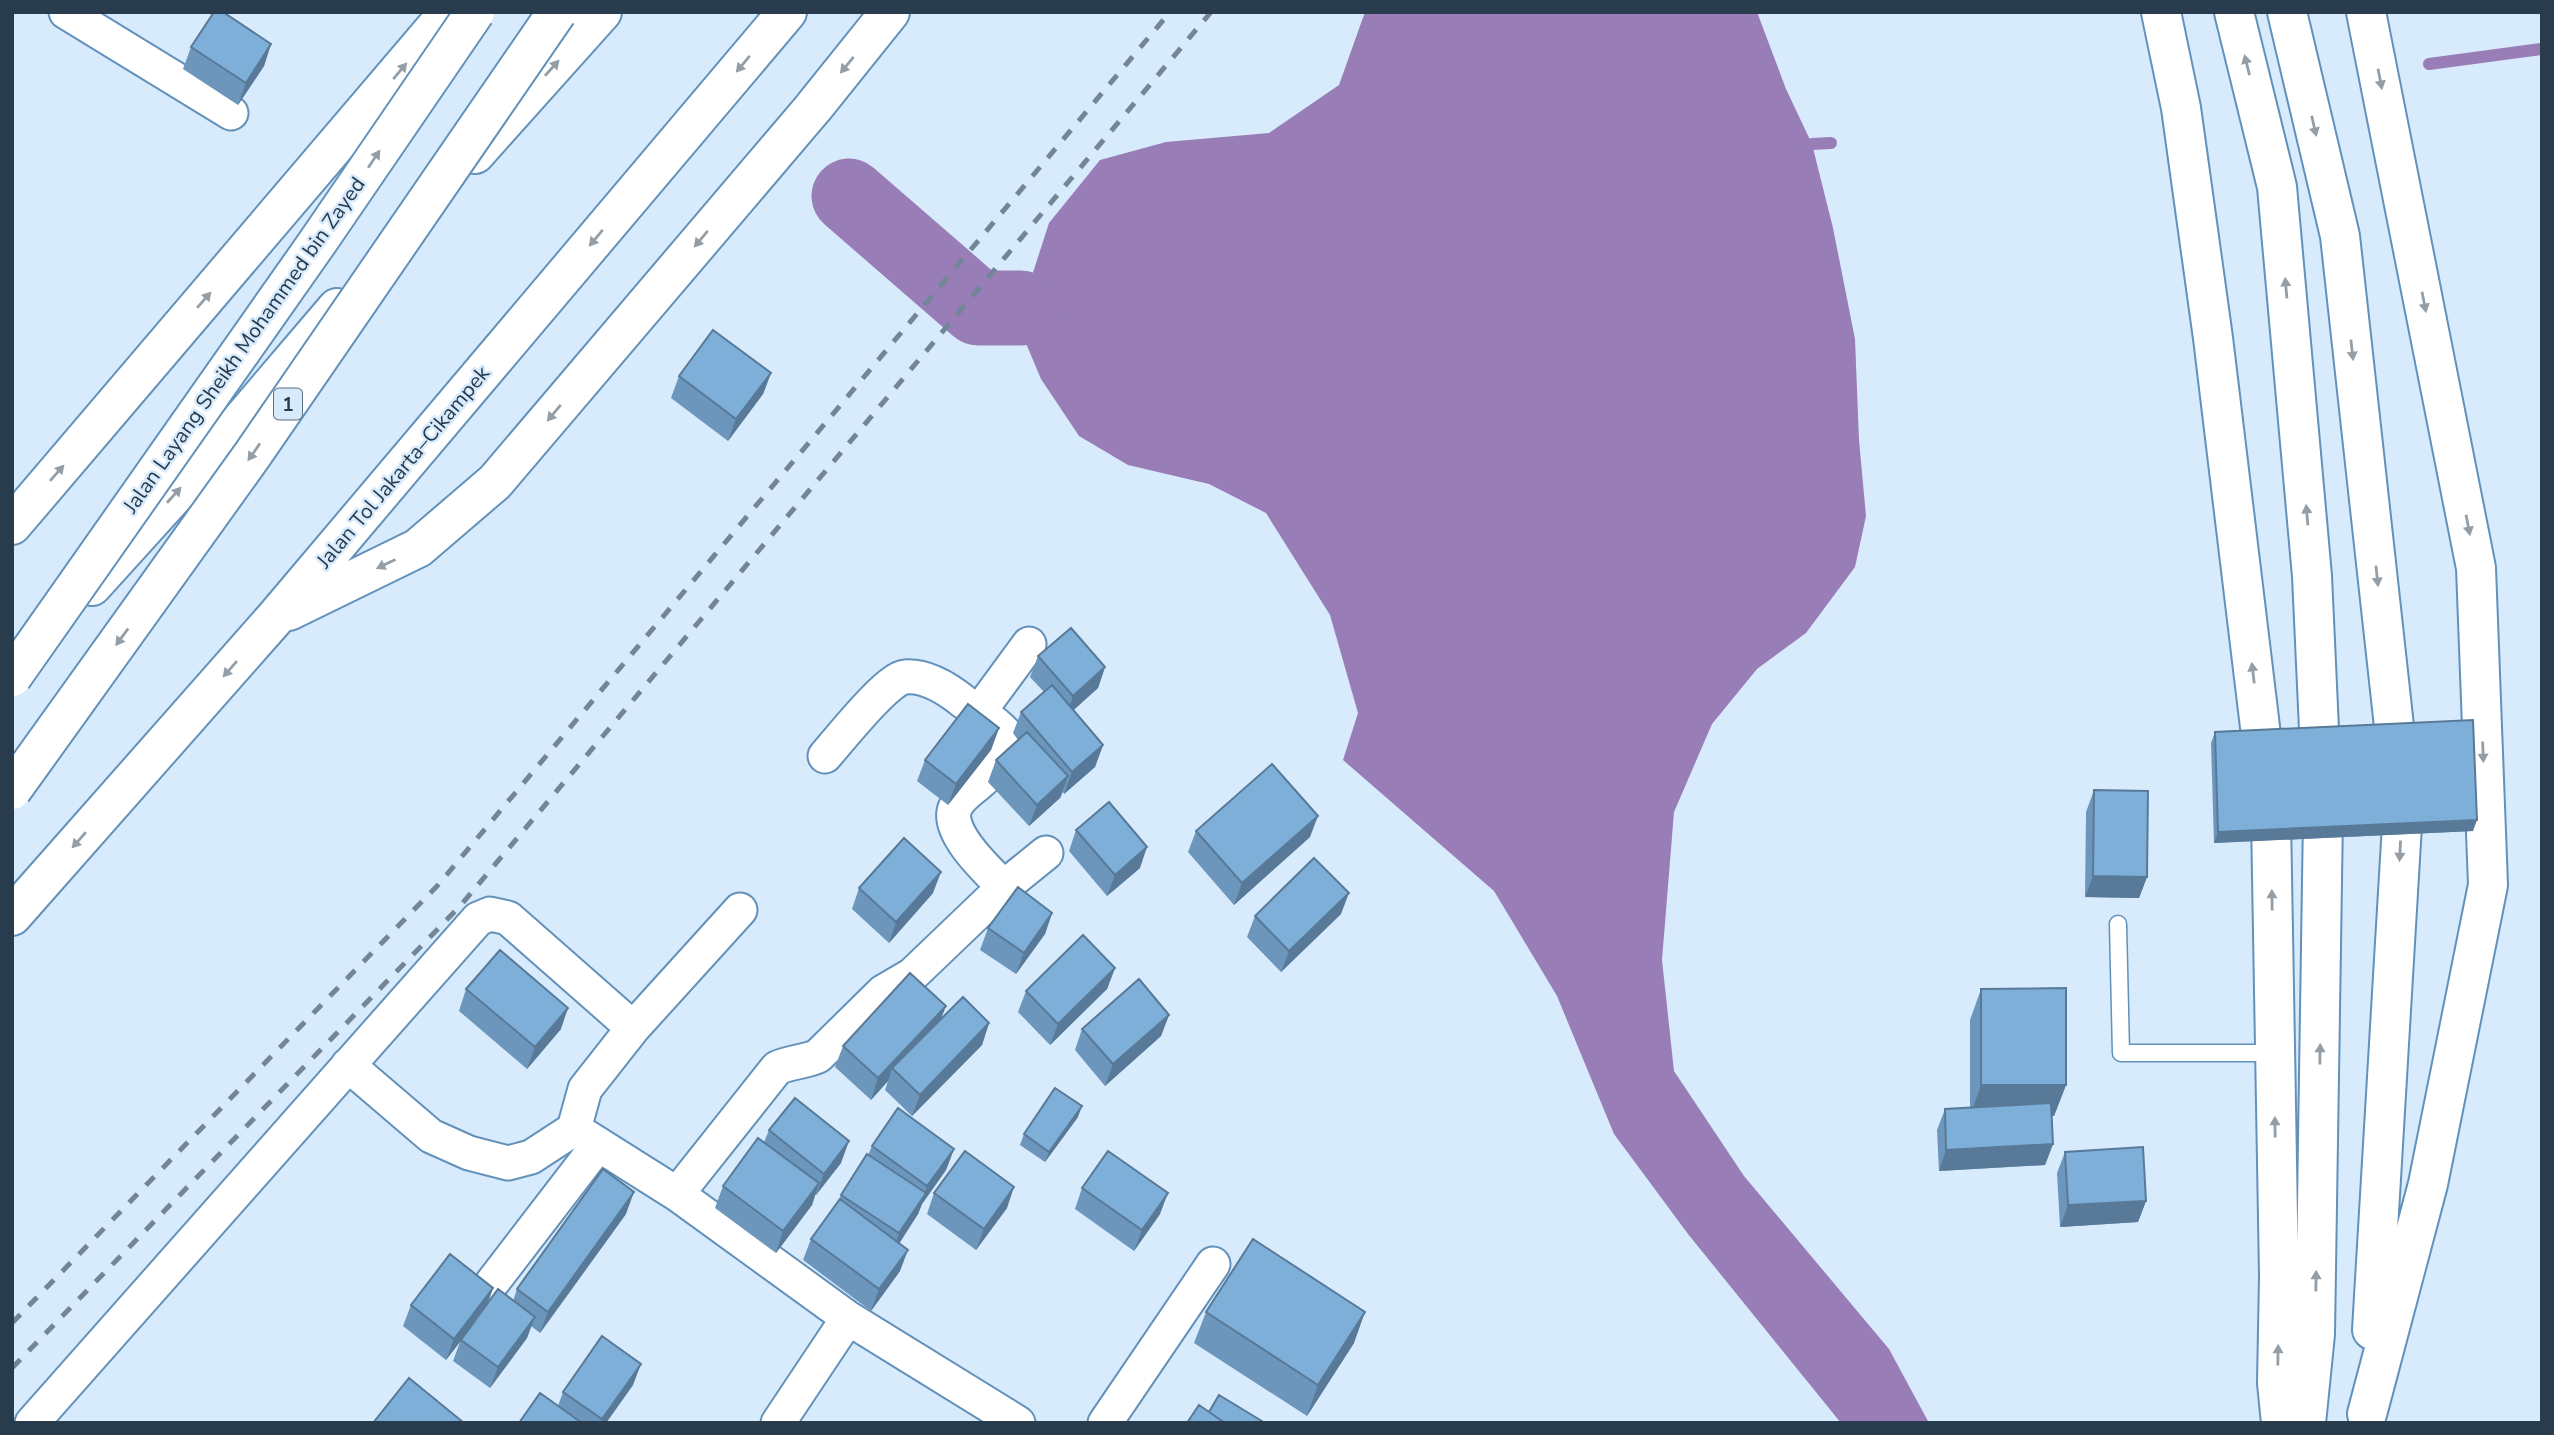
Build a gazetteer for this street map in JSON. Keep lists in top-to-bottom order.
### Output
{
  "streets": {
    "highway": ["Jalan Layang Sheikh Mohammed bin Zayed", "1", "Jalan Tol Jakarta–Cikampek"]
  },
  "crossings": [
    ["Jalan Layang Sheikh Mohammed bin Zayed", "1"]
  ]
}
